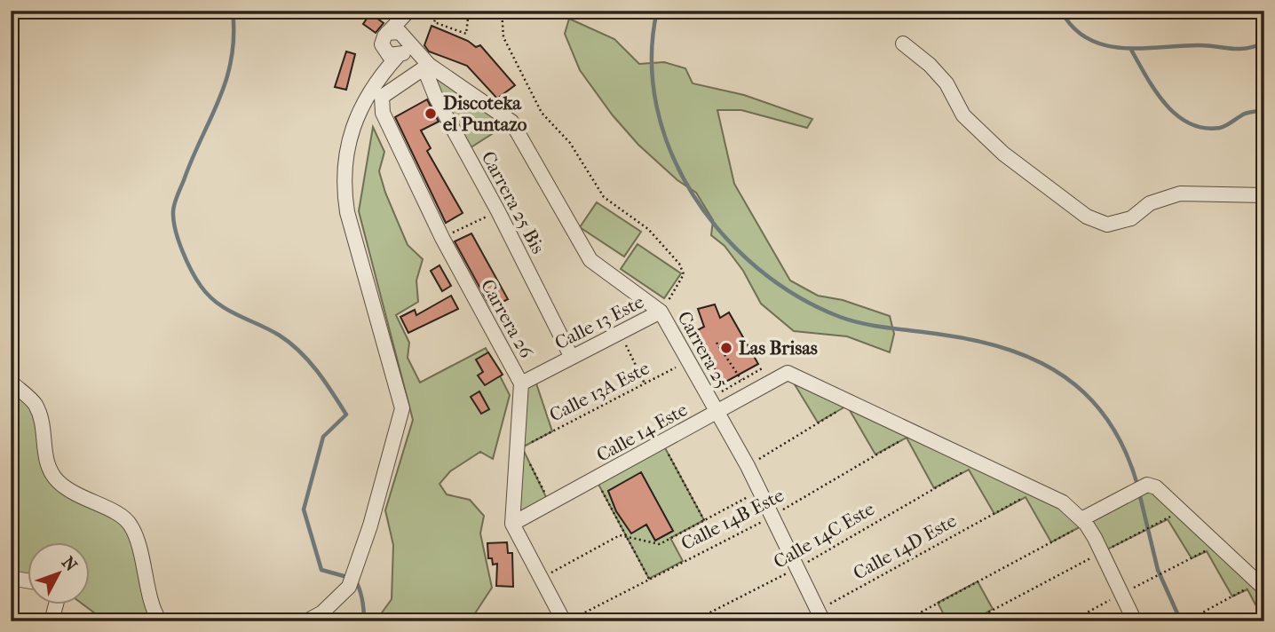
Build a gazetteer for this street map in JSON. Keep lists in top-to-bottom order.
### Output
{
  "streets": {
    "street": [
      "Carrera 25 Bis",
      "Carrera 26",
      "Calle 13 Este",
      "Carrera 25",
      "Calle 14 Este"
    ],
    "path": [
      "Calle 13A Este",
      "Calle 14B Este",
      "Calle 14C Este",
      "Calle 14D Este"
    ]
  },
  "crossings": [
    ["Carrera 25 Bis", "Carrera 26"],
    ["Carrera 25 Bis", "Calle 13 Este"],
    ["Carrera 25 Bis", "Carrera 25"],
    ["Carrera 26", "Calle 13 Este"],
    ["Carrera 26", "Carrera 25"],
    ["Carrera 26", "Calle 14 Este"],
    ["Calle 13 Este", "Carrera 25"],
    ["Carrera 25", "Calle 13A Este"],
    ["Carrera 25", "Calle 14 Este"],
    ["Carrera 25", "Calle 14B Este"],
    ["Carrera 25", "Calle 14C Este"],
    ["Carrera 25", "Calle 14D Este"]
  ],
  "places": ["Discoteka el Puntazo", "Las Brisas"],
  "north": "top right"
}
